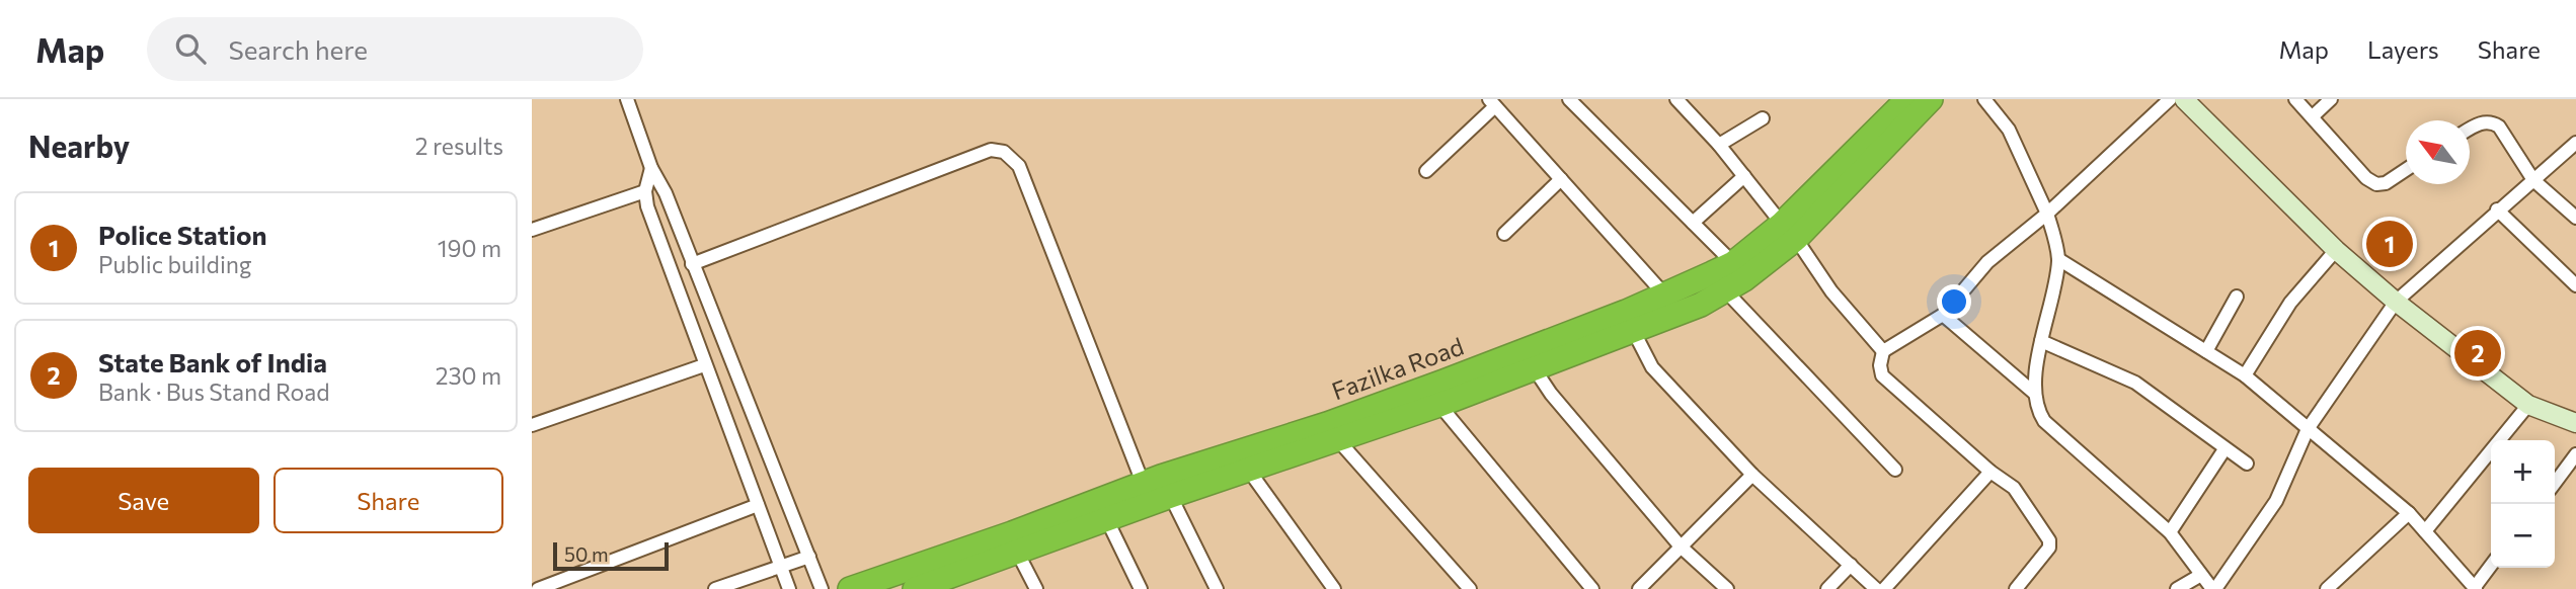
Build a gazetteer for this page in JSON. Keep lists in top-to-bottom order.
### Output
{
  "streets": {
    "highway": ["Fazilka Road"]
  },
  "scale_bar": "50 m",
  "north": "top left",
  "page": {
    "header": "Map",
    "search": "Search here",
    "nav": ["Map", "Layers", "Share"],
    "heading": ["Nearby", "2 results"],
    "list": [
      {
        "mark": "1",
        "name": "Police Station",
        "note": "Public building",
        "value": "190 m"
      },
      {
        "mark": "2",
        "name": "State Bank of India",
        "note": "Bank · Bus Stand Road",
        "value": "230 m"
      }
    ],
    "pins": ["1", "2"],
    "map_buttons": ["+", "−"],
    "buttons": ["Save", "Share"],
    "scale": "50 m"
  }
}
